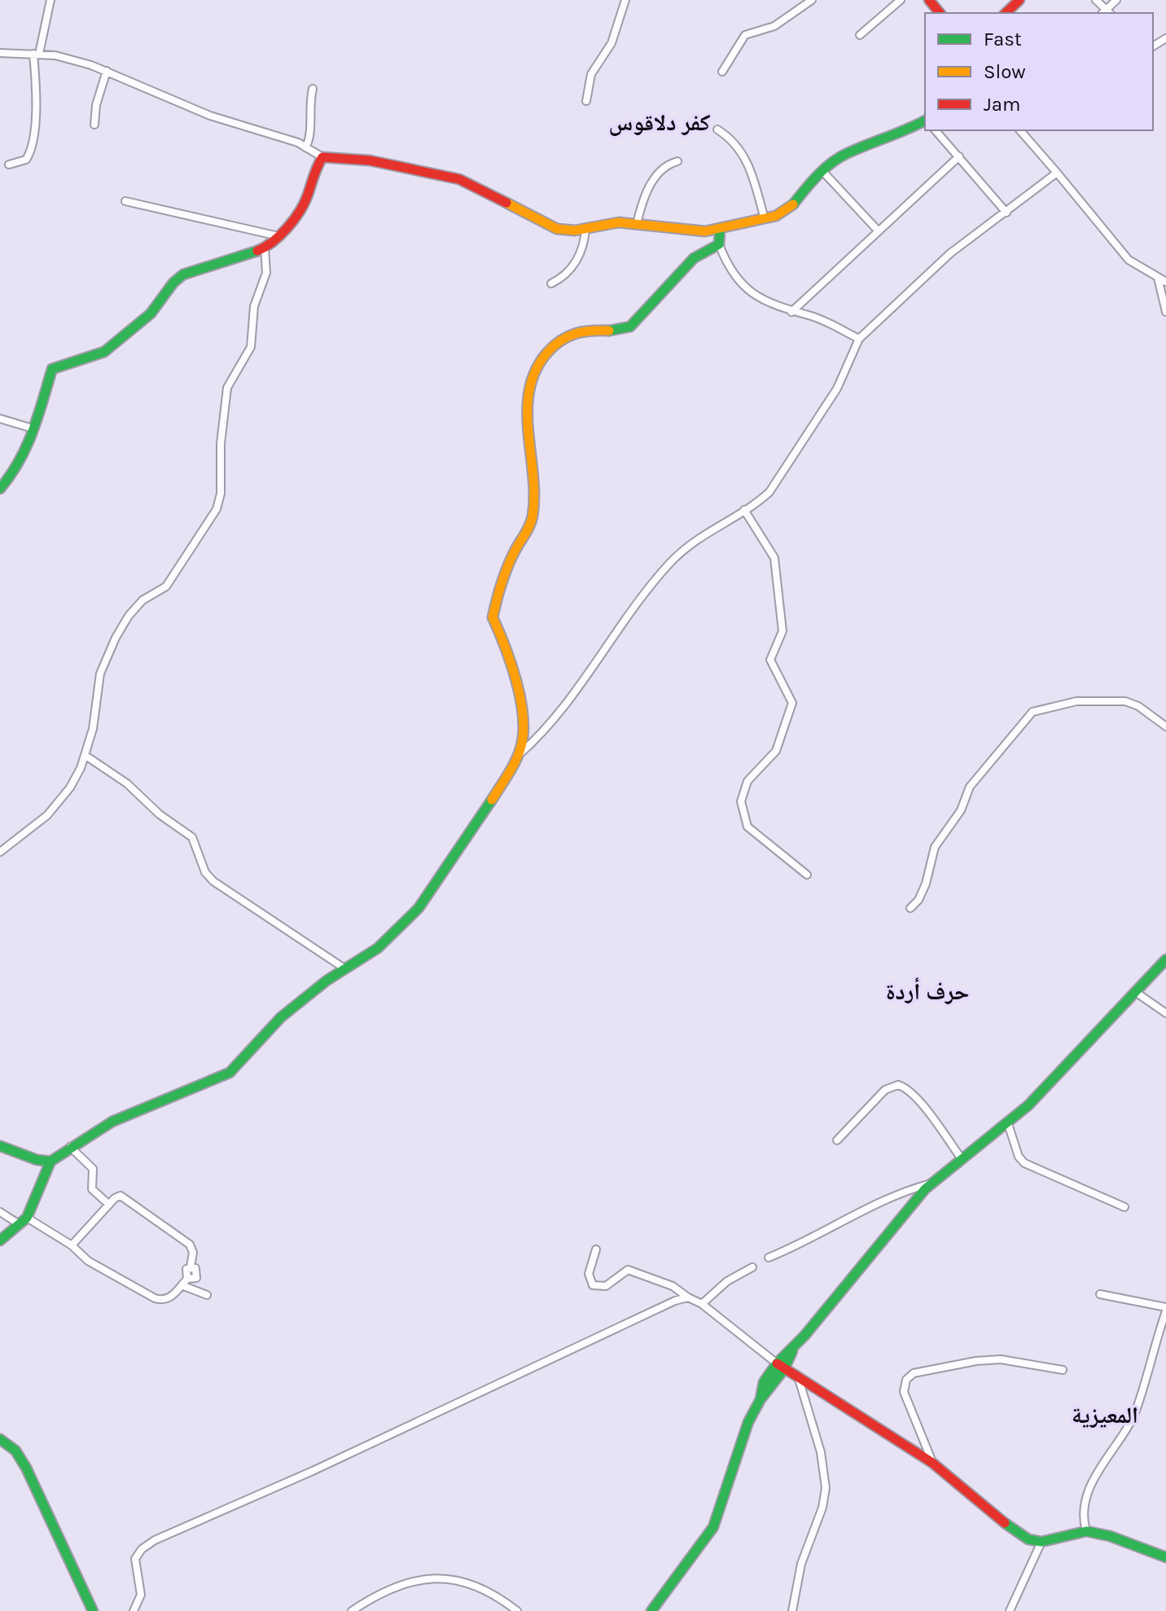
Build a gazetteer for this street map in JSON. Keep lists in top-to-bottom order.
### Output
{
  "districts": ["كفر دلاقوس", "حرف أردة", "المعيزية"],
  "legend": ["Fast", "Slow", "Jam"]
}
